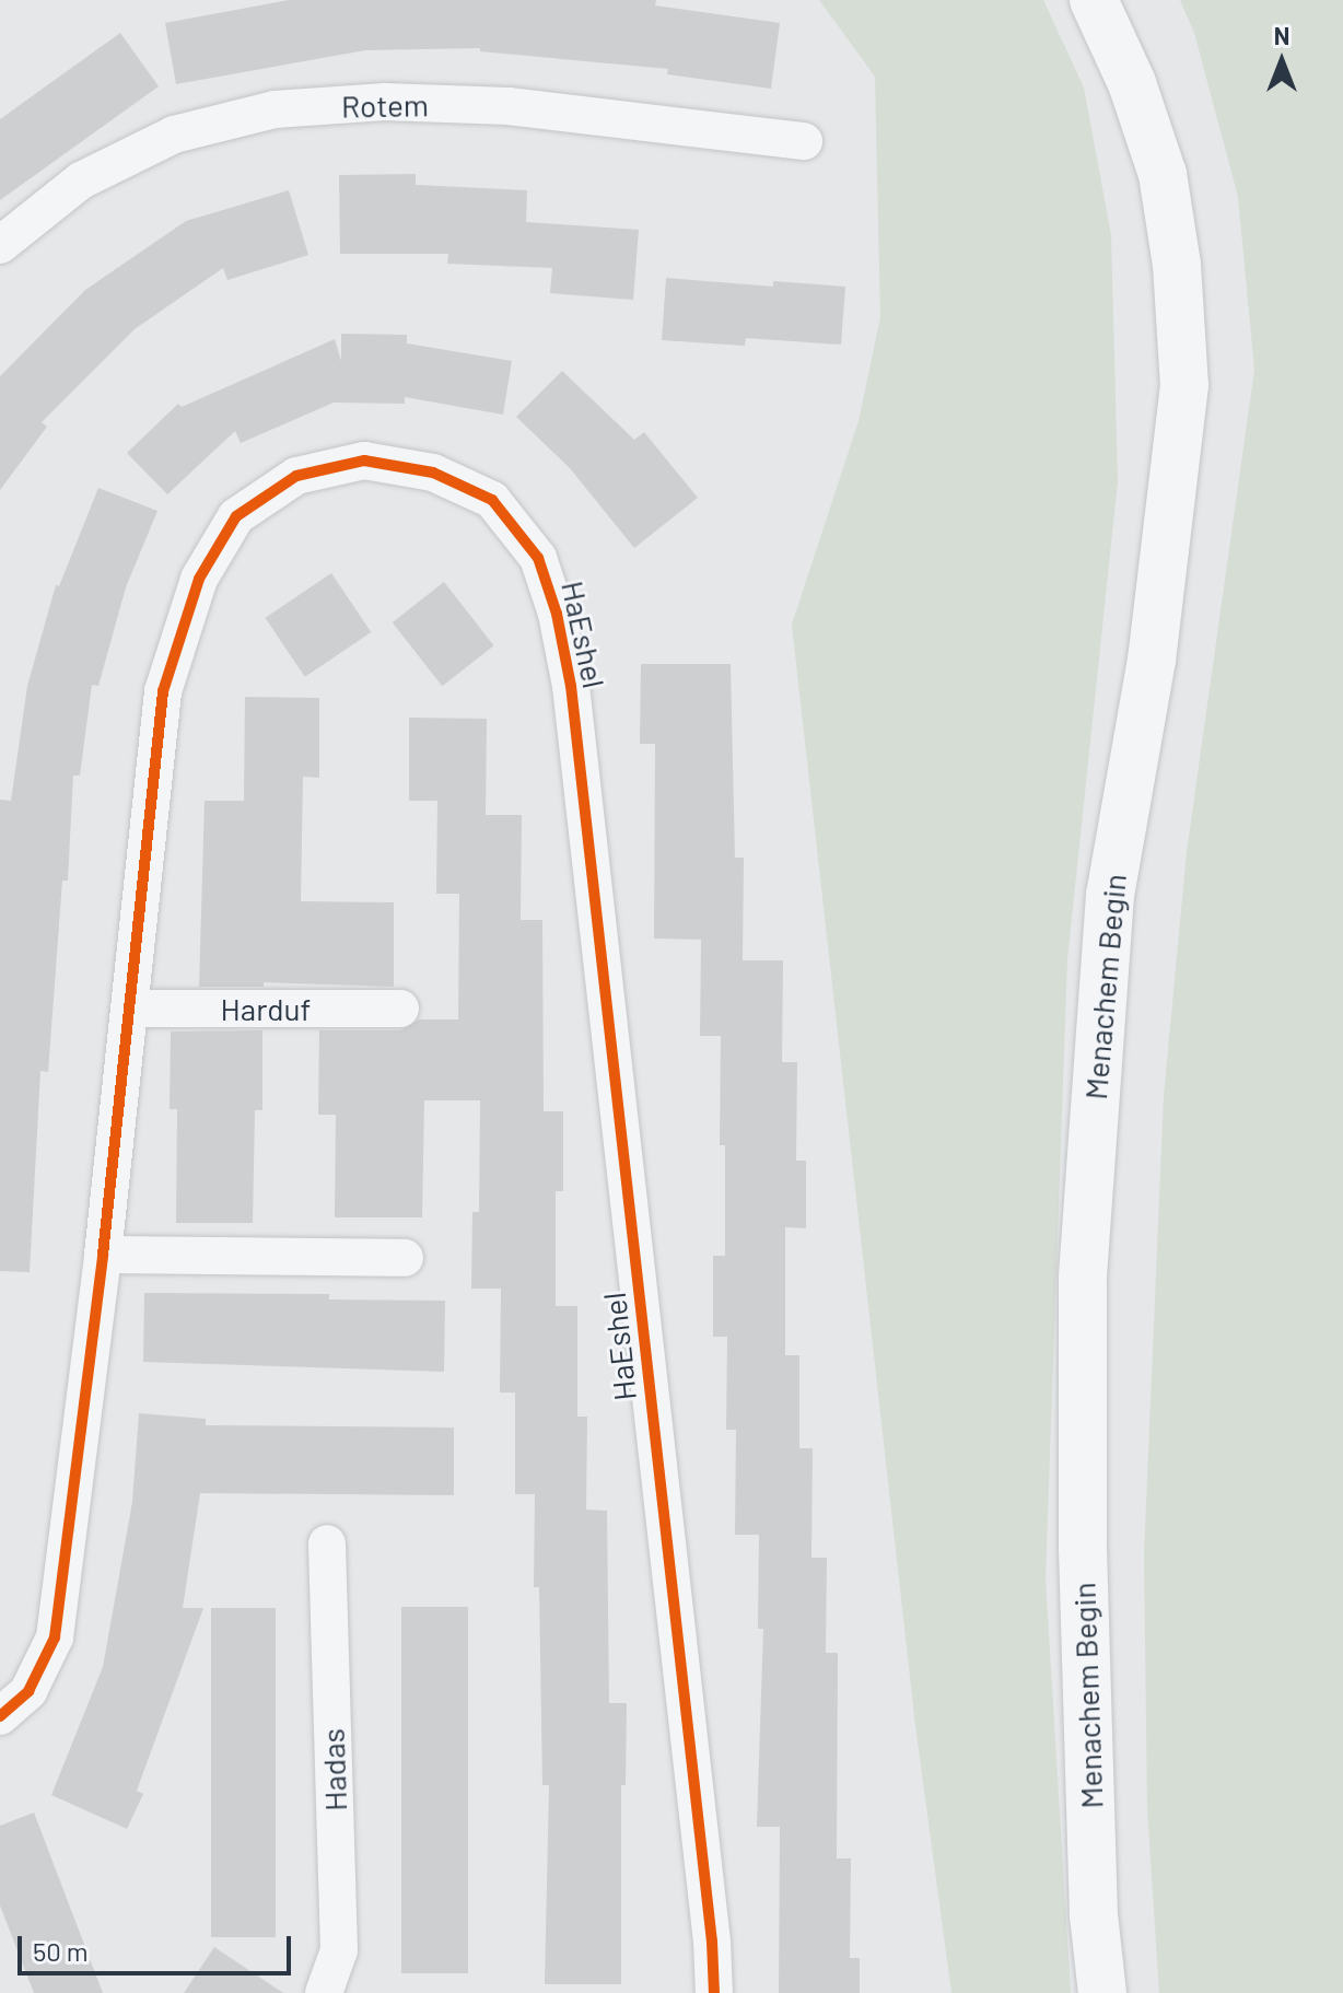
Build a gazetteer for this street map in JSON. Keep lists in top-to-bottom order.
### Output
{
  "streets": {
    "street": [
      "Rotem",
      "HaEshel",
      "Menachem Begin",
      "Harduf",
      "Hadas"
    ]
  },
  "crossings": [
    ["HaEshel", "Harduf"]
  ],
  "scale_bar": "50 m",
  "north": "top"
}
